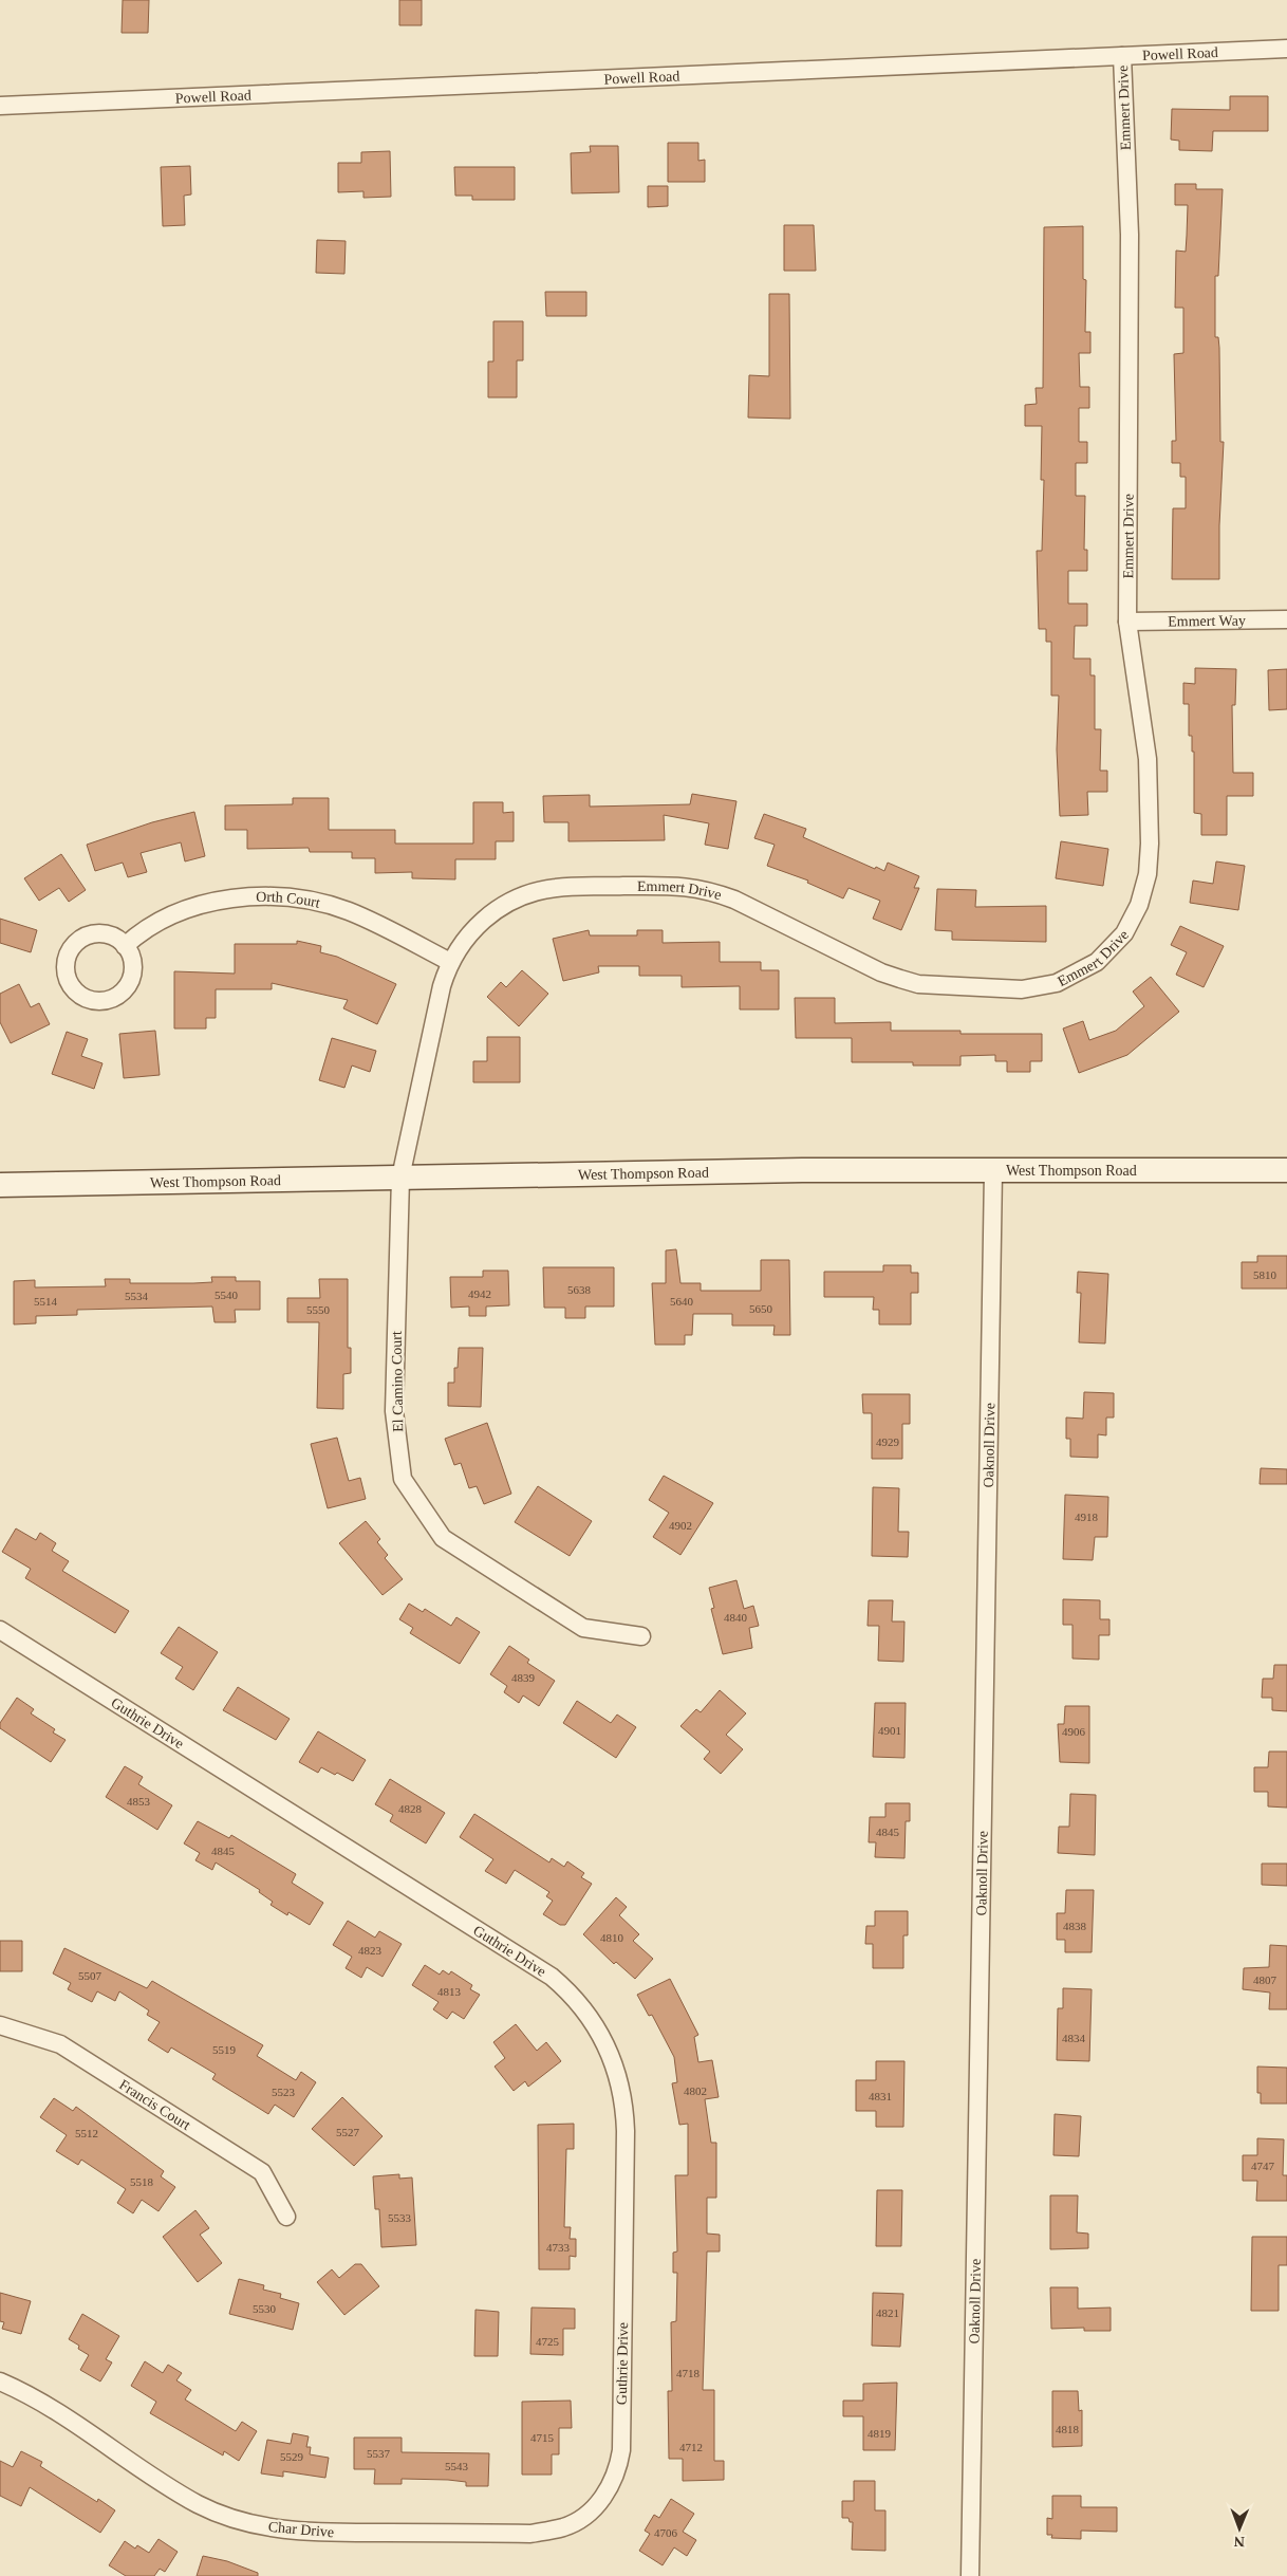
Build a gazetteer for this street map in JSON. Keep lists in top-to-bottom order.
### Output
{
  "streets": {
    "main road": ["West Thompson Road"],
    "street": [
      "Powell Road",
      "Emmert Drive",
      "Emmert Way",
      "Orth Court",
      "El Camino Court",
      "Oaknoll Drive",
      "Guthrie Drive",
      "Francis Court",
      "Char Drive"
    ]
  },
  "crossings": [
    ["Powell Road", "Emmert Drive"],
    ["Emmert Drive", "Emmert Way"],
    ["Emmert Drive", "Orth Court"],
    ["Emmert Drive", "West Thompson Road"],
    ["Emmert Drive", "El Camino Court"],
    ["West Thompson Road", "El Camino Court"],
    ["West Thompson Road", "Oaknoll Drive"],
    ["Guthrie Drive", "Char Drive"]
  ],
  "house_numbers": [
    "5810",
    "5638",
    "4942",
    "5540",
    "5534",
    "5514",
    "5640",
    "5650",
    "5550",
    "4929",
    "4918",
    "4902",
    "4840",
    "4839",
    "4901",
    "4906",
    "4853",
    "4828",
    "4845",
    "4845",
    "4838",
    "4810",
    "4823",
    "5507",
    "4807",
    "4813",
    "4834",
    "5519",
    "4802",
    "5523",
    "4831",
    "5527",
    "5512",
    "4747",
    "5518",
    "5533",
    "4733",
    "5530",
    "4821",
    "4725",
    "4718",
    "4818",
    "4819",
    "4715",
    "4712",
    "5537",
    "5529",
    "5543",
    "4706"
  ],
  "north": "bottom"
}
